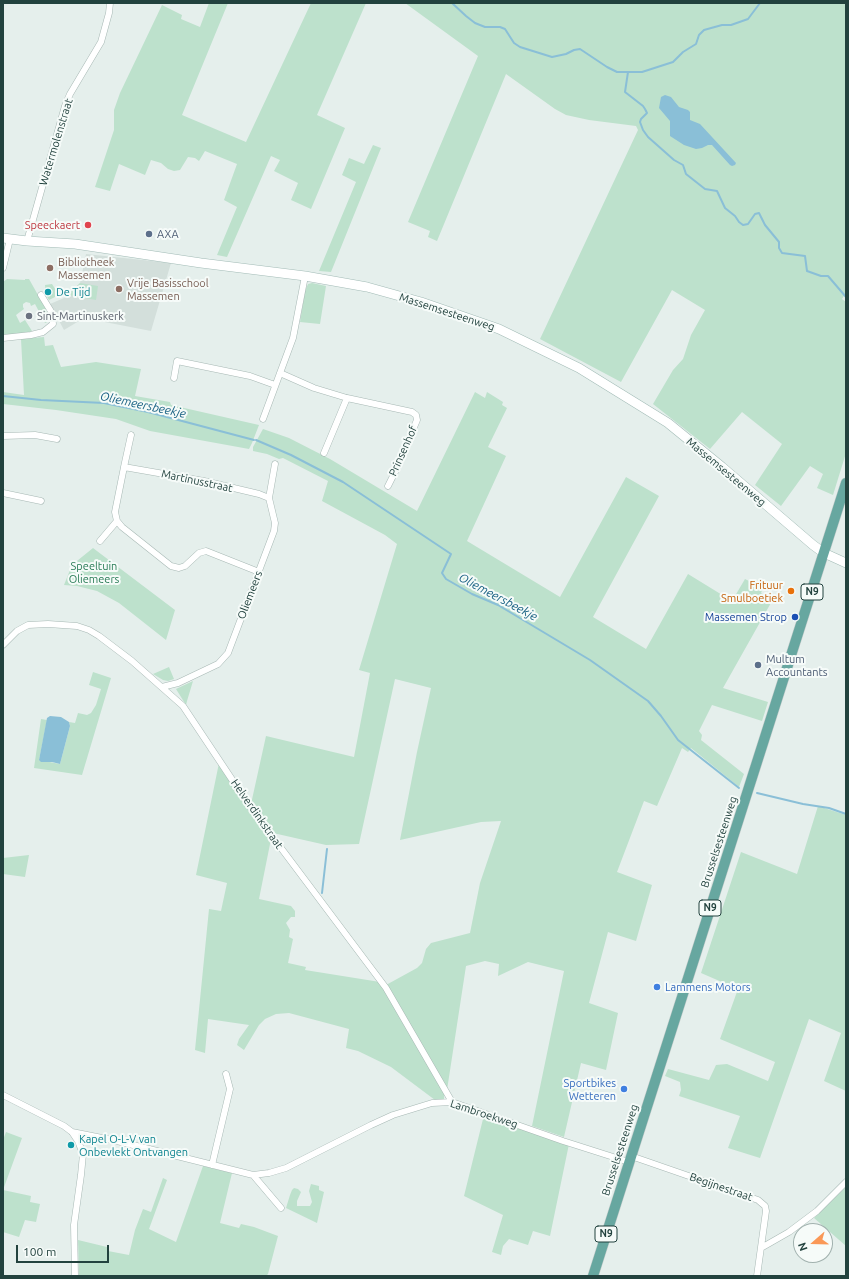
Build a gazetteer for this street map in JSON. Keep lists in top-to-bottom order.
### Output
{
  "streets": {
    "main road": ["Massemsesteenweg", "N9", "Brusselsesteenweg"],
    "street": [
      "Watermolenstraat",
      "Prinsenhof",
      "Martinusstraat",
      "Oliemeers",
      "Helverdinkstraat",
      "Lambroekweg",
      "Begijnestraat"
    ]
  },
  "crossings": [
    ["Watermolenstraat", "Massemsesteenweg"],
    ["Massemsesteenweg", "Brusselsesteenweg"],
    ["Martinusstraat", "Oliemeers"],
    ["Oliemeers", "Helverdinkstraat"],
    ["Helverdinkstraat", "Lambroekweg"],
    ["Brusselsesteenweg", "Lambroekweg"],
    ["Brusselsesteenweg", "Begijnestraat"],
    ["Lambroekweg", "Begijnestraat"]
  ],
  "water": ["Oliemeersbeekje"],
  "parks": ["Speeltuin Oliemeers"],
  "places": [
    "Speeckaert",
    "AXA",
    "Bibliotheek Massemen",
    "Vrije Basisschool Massemen",
    "De Tijd",
    "Sint-Martinuskerk",
    "Frituur Smulboetiek",
    "Massemen Strop",
    "Multum Accountants",
    "Lammens Motors",
    "Sportbikes Wetteren",
    "Kapel O-L-V van Onbevlekt Ontvangen"
  ],
  "scale_bar": "100 m",
  "north": "left"
}
